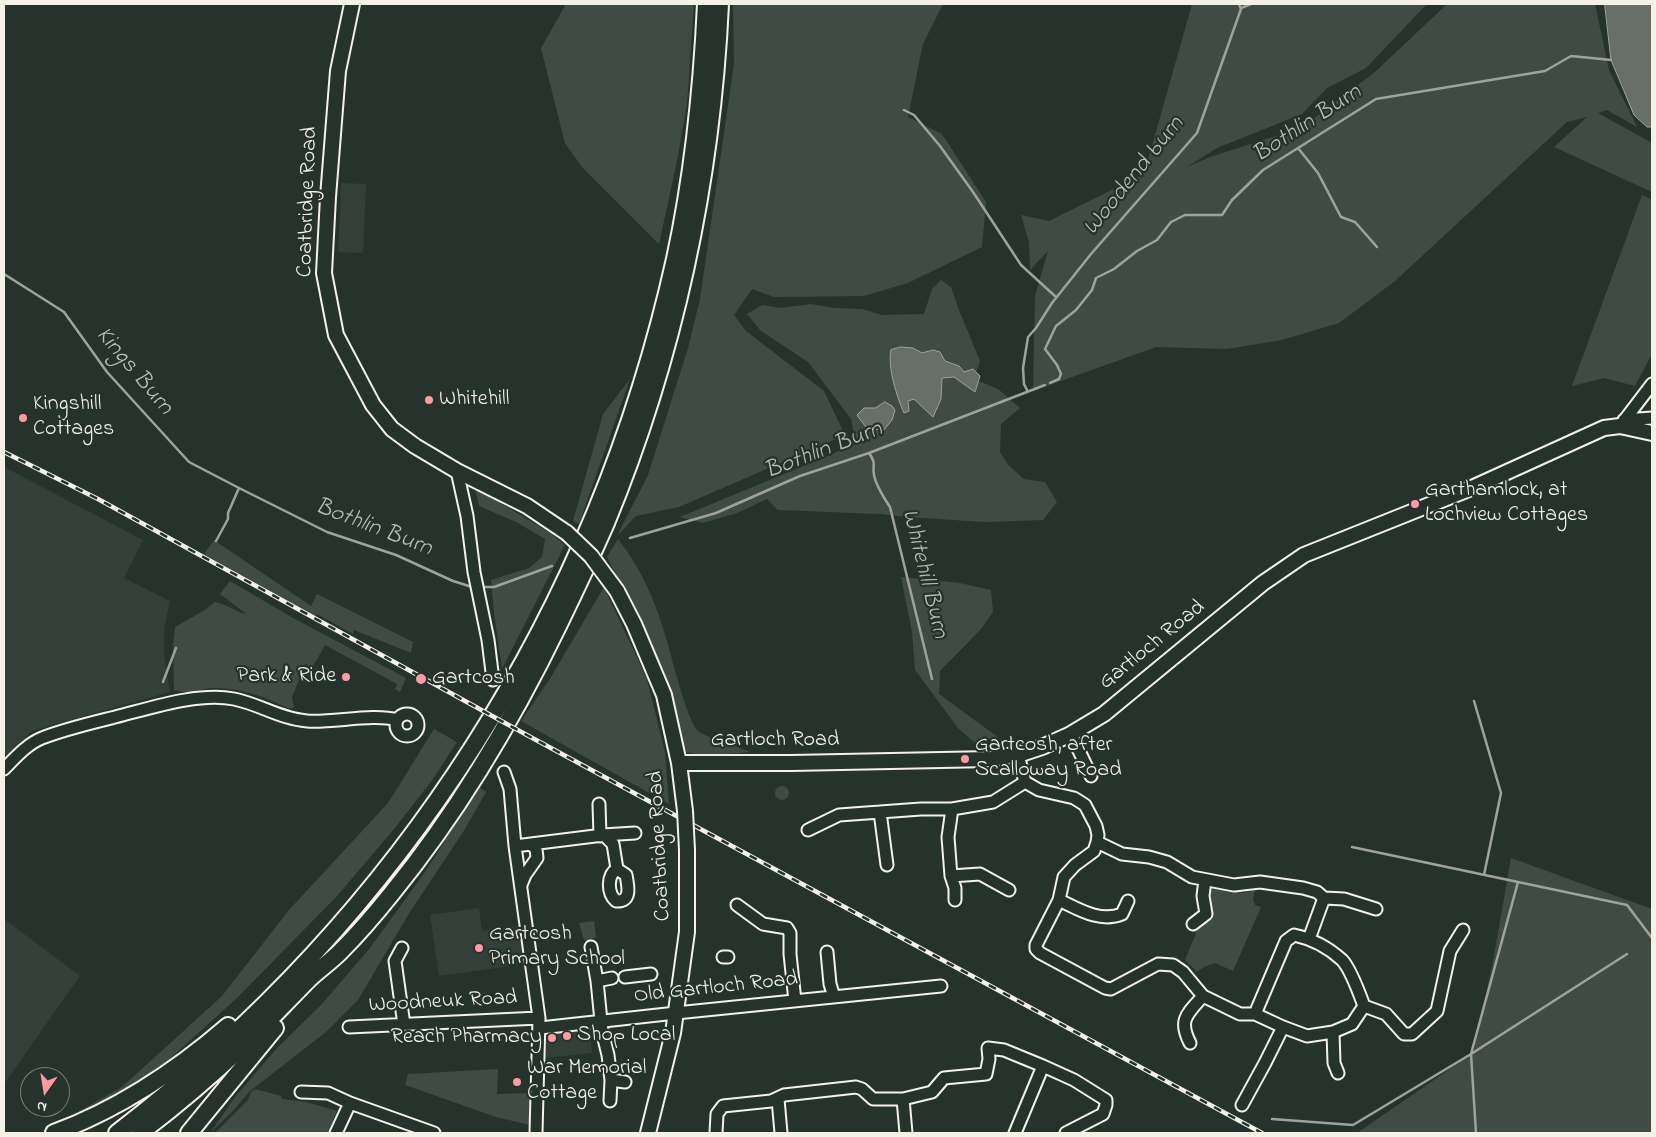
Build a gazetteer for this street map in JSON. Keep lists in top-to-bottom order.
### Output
{
  "streets": {
    "main road": ["Coatbridge Road", "Gartloch Road"],
    "street": ["Old Gartloch Road", "Woodneuk Road"]
  },
  "crossings": [
    ["Coatbridge Road", "Gartloch Road"],
    ["Coatbridge Road", "Old Gartloch Road"],
    ["Old Gartloch Road", "Woodneuk Road"]
  ],
  "water": [
    "Bothlin Burn",
    "Woodend burn",
    "Kings Burn",
    "Whitehill Burn"
  ],
  "places": [
    "Whitehill",
    "Kingshill Cottages",
    "Garthamlock, at Lochview Cottages",
    "Park & Ride",
    "Gartcosh",
    "Gartcosh, after Scalloway Road",
    "Gartcosh Primary School",
    "Shop Local",
    "Reach Pharmacy",
    "War Memorial Cottage"
  ],
  "north": "bottom"
}
